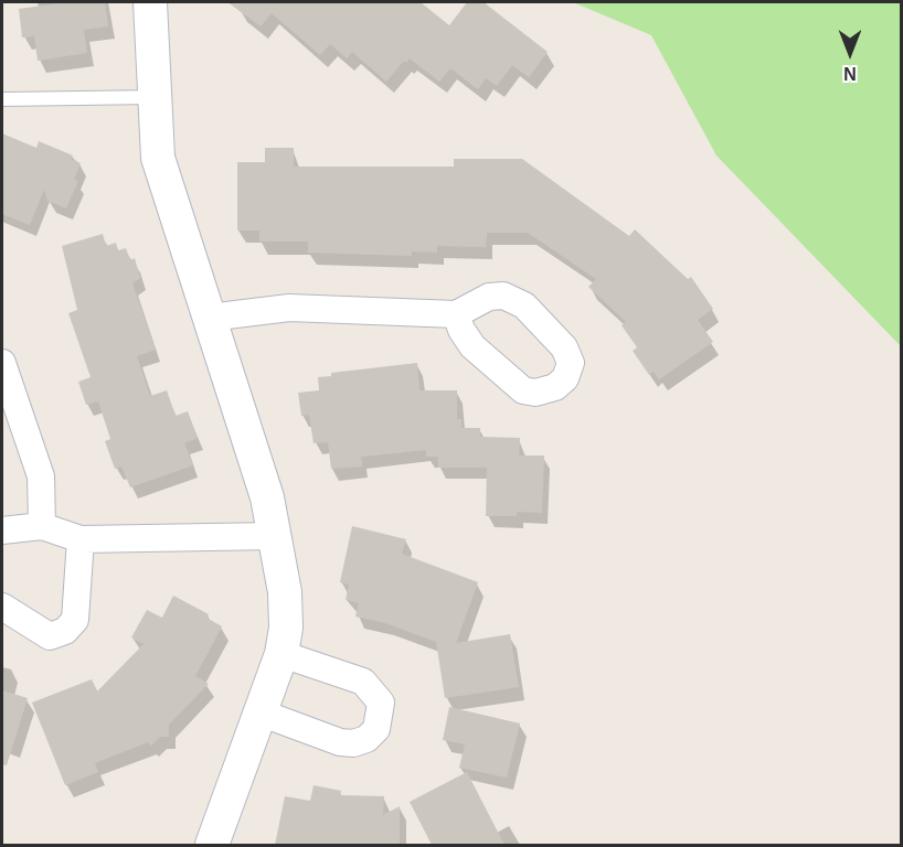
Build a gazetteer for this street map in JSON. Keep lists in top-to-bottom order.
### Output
{
  "north": "bottom"
}
